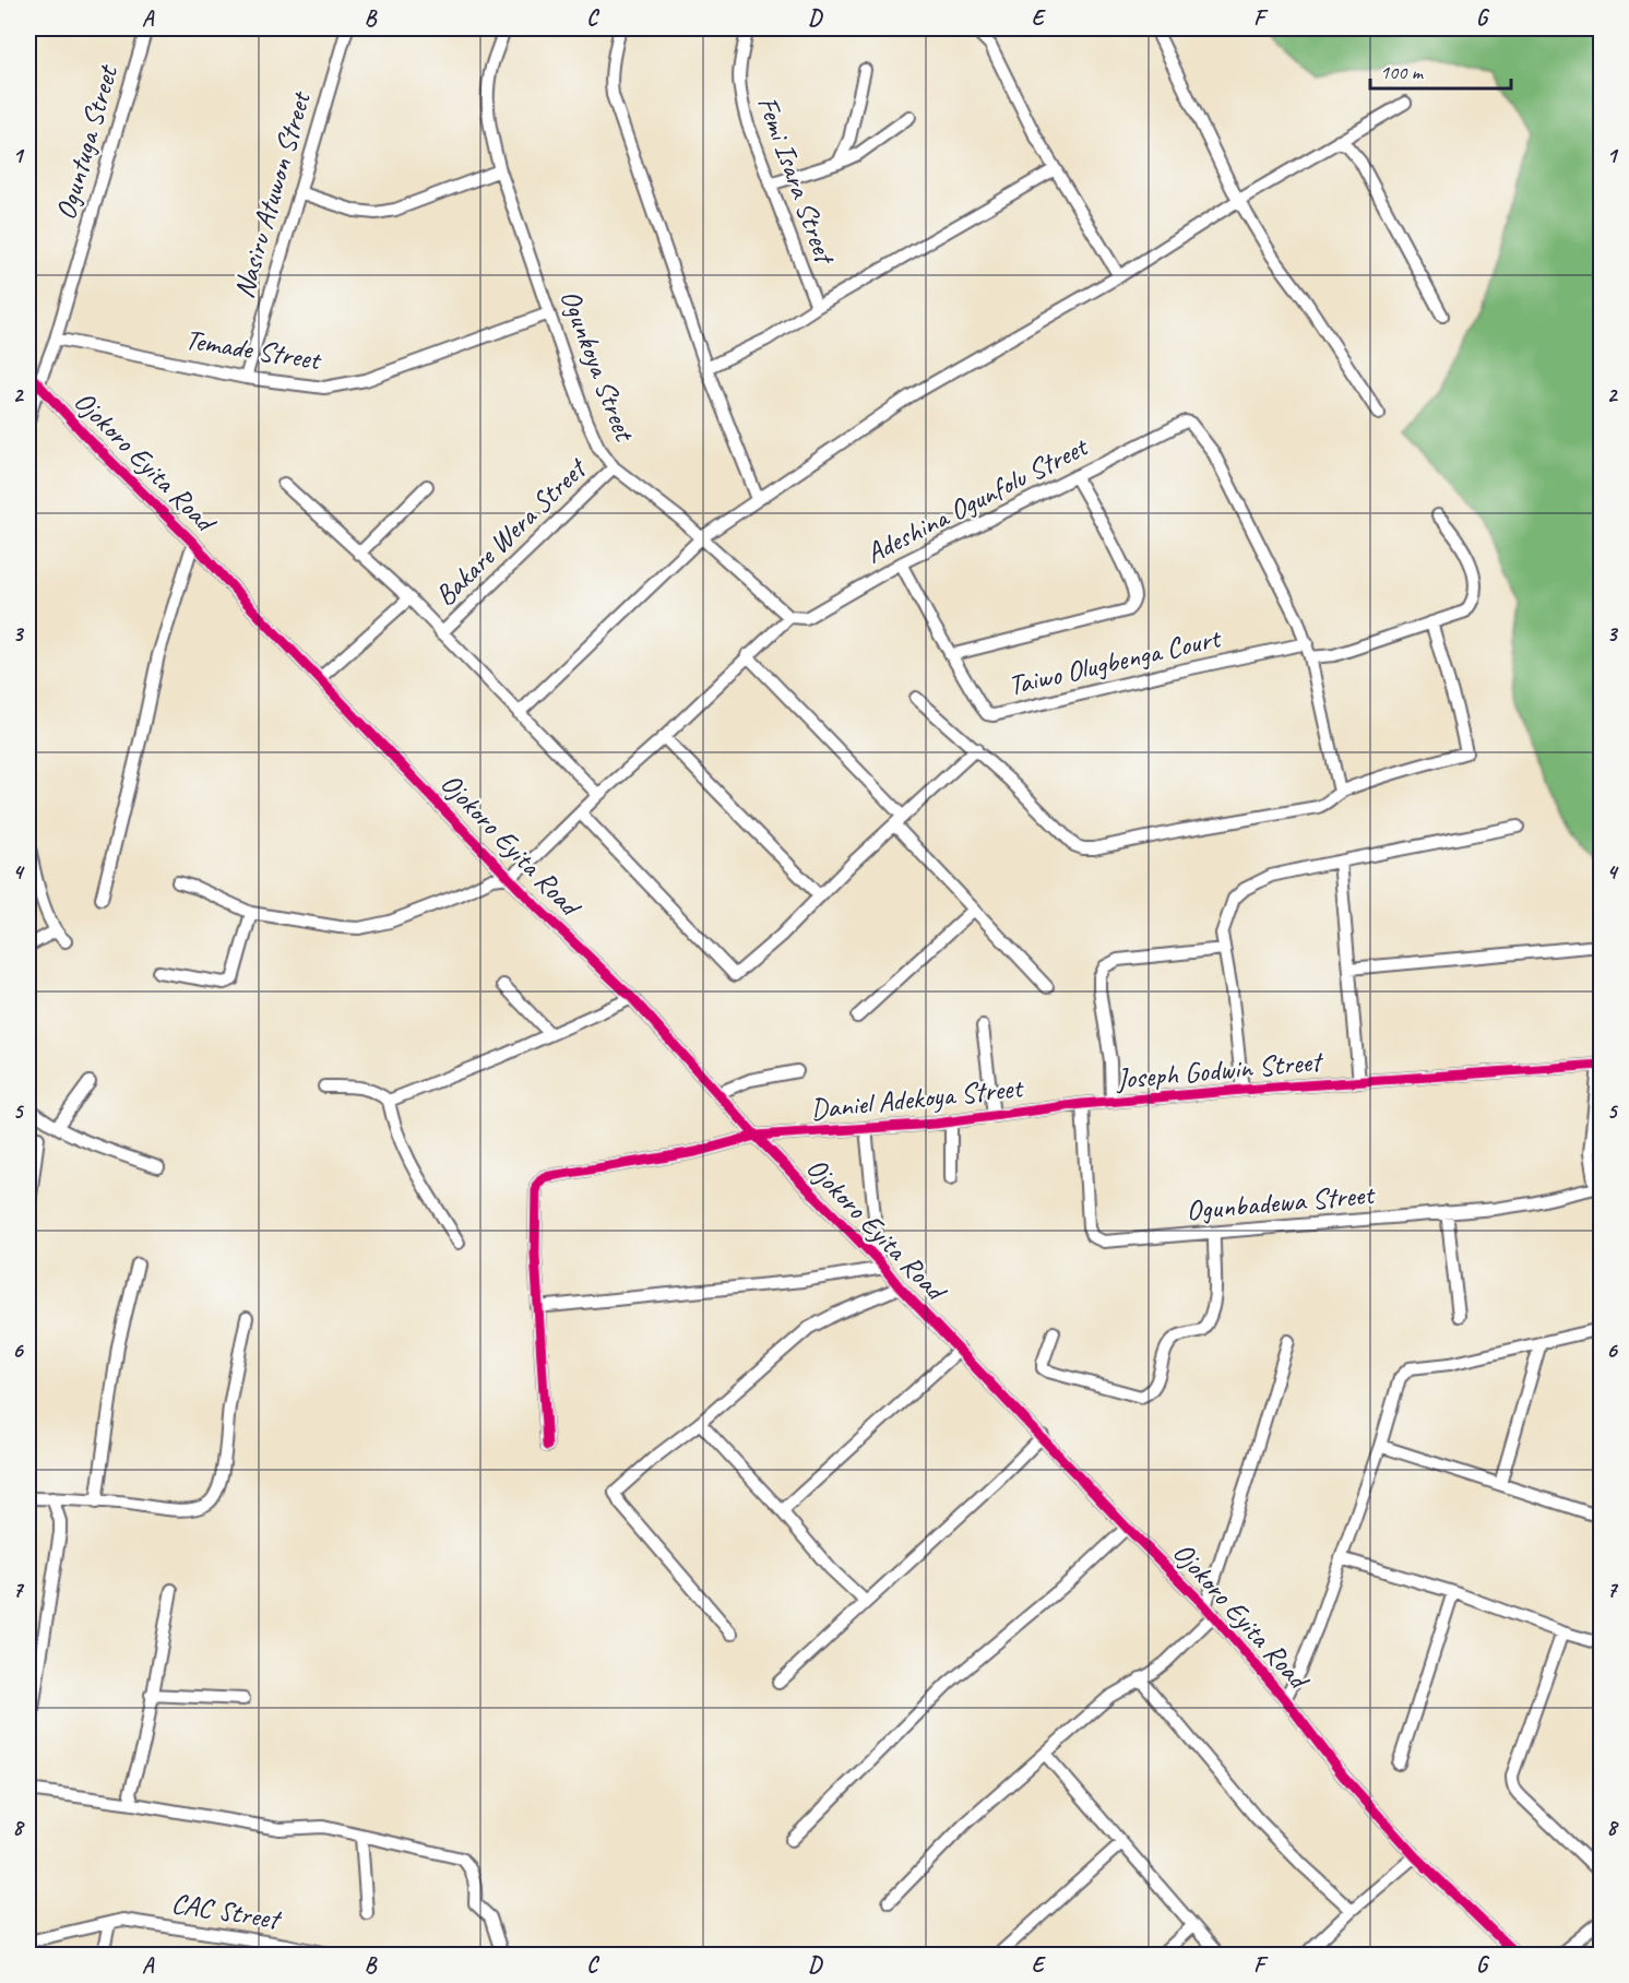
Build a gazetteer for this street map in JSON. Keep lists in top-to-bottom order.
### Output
{
  "streets": {
    "street": [
      "Oguntuga Street",
      "Femi Isara Street",
      "Nasiru Atuwon Street",
      "Temade Street",
      "Ogunkoya Street",
      "Ojokoro Eyita Road",
      "Adeshina Ogunfolu Street",
      "Bakare Wera Street",
      "Taiwo Olugbenga Court",
      "Joseph Godwin Street",
      "Daniel Adekoya Street",
      "Ogunbadewa Street",
      "CAC Street"
    ]
  },
  "crossings": [
    ["Oguntuga Street", "Temade Street"],
    ["Oguntuga Street", "Ojokoro Eyita Road"],
    ["Nasiru Atuwon Street", "Temade Street"],
    ["Temade Street", "Ogunkoya Street"],
    ["Ogunkoya Street", "Adeshina Ogunfolu Street"],
    ["Ogunkoya Street", "Bakare Wera Street"],
    ["Ojokoro Eyita Road", "Daniel Adekoya Street"],
    ["Adeshina Ogunfolu Street", "Taiwo Olugbenga Court"],
    ["Joseph Godwin Street", "Daniel Adekoya Street"],
    ["Joseph Godwin Street", "Ogunbadewa Street"],
    ["Daniel Adekoya Street", "Ogunbadewa Street"]
  ],
  "scale_bar": "100 m",
  "grid": {
    "columns": [
      "A",
      "B",
      "C",
      "D",
      "E",
      "F",
      "G"
    ],
    "rows": [
      "1",
      "2",
      "3",
      "4",
      "5",
      "6",
      "7",
      "8"
    ]
  }
}
